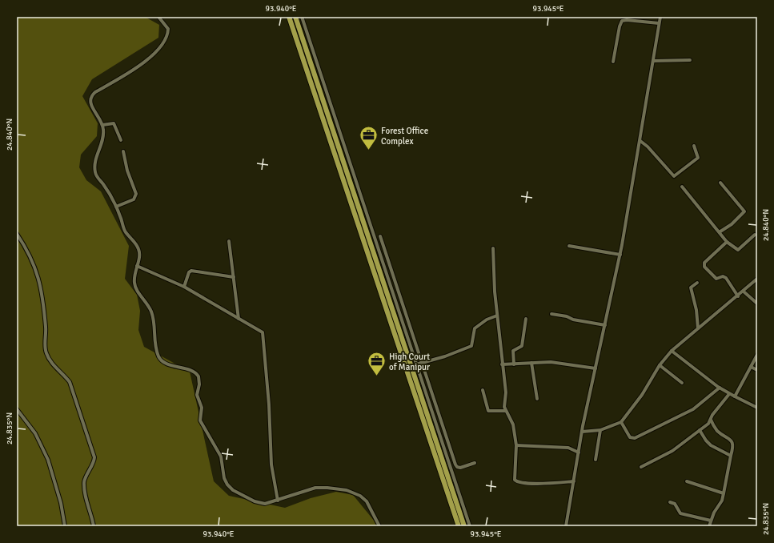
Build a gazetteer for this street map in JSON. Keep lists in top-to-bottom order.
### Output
{
  "places": {
    "office": ["Forest Office Complex", "High Court of Manipur"]
  },
  "coordinates": [
    "93.940°E",
    "93.945°E",
    "24.840°N",
    "24.835°N"
  ]
}
